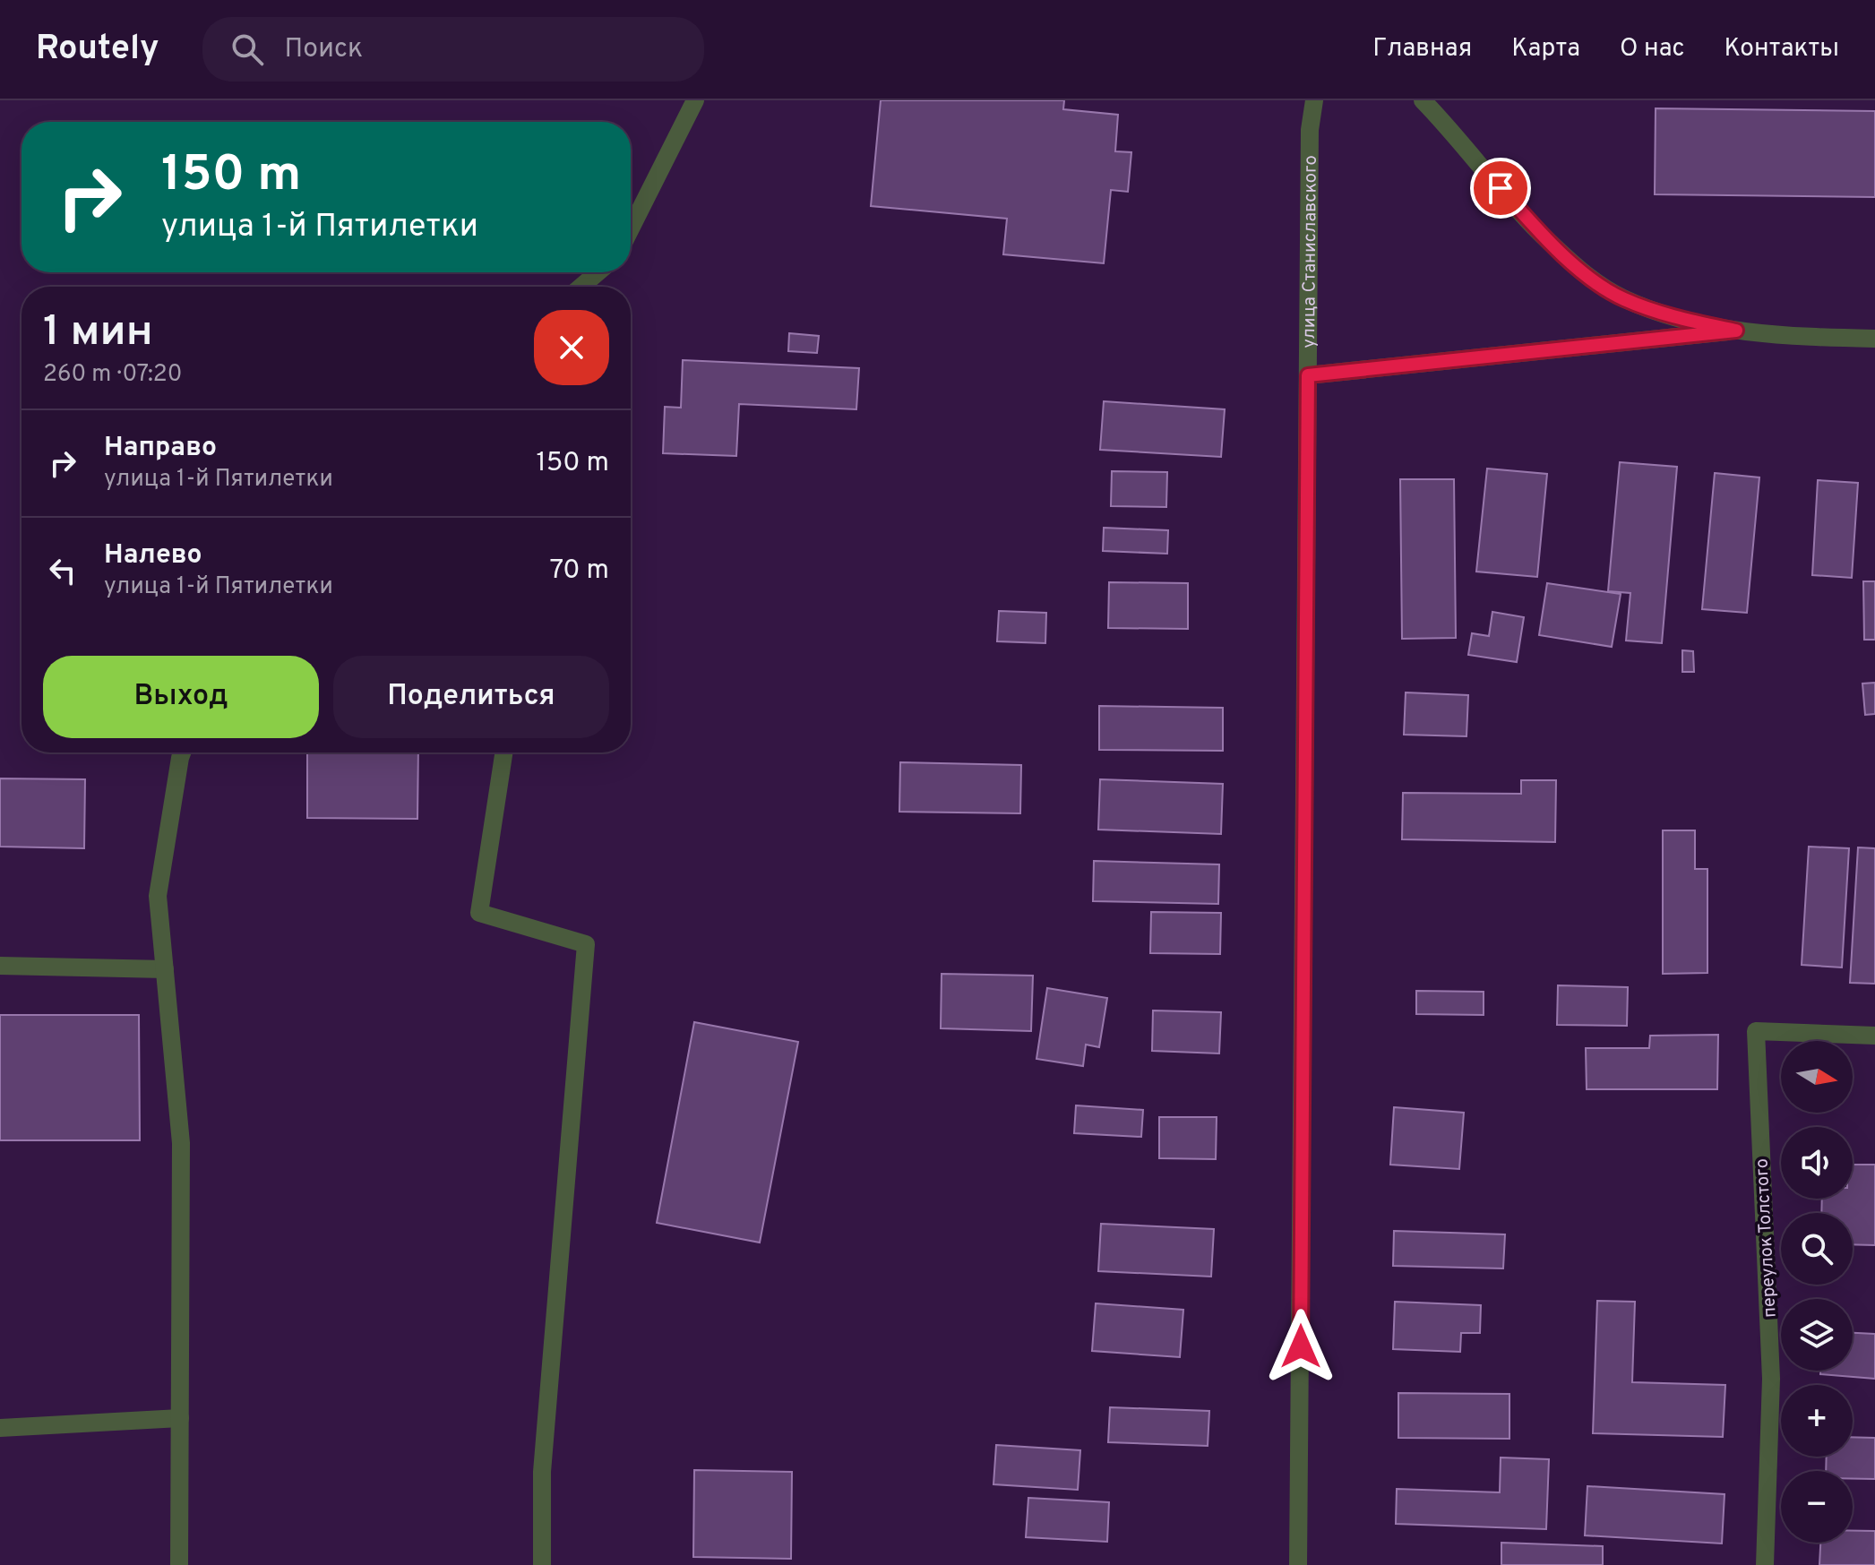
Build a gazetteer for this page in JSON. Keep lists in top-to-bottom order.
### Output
{
  "streets": {
    "street": ["улица Станиславского", "переулок Толстого"]
  },
  "north": "right",
  "page": {
    "header": "Routely",
    "search": "Поиск",
    "nav": [
      "Главная",
      "Карта",
      "О нас",
      "Контакты"
    ],
    "turn": ["150 m", "улица 1-й Пятилетки"],
    "heading": ["1 мин", "260 m · 07:20"],
    "list": [
      {
        "name": "Направо",
        "note": "улица 1-й Пятилетки",
        "value": "150 m"
      },
      {
        "name": "Налево",
        "note": "улица 1-й Пятилетки",
        "value": "70 m"
      }
    ],
    "buttons": ["Выход", "Поделиться"],
    "map_buttons": ["+", "−"]
  }
}
